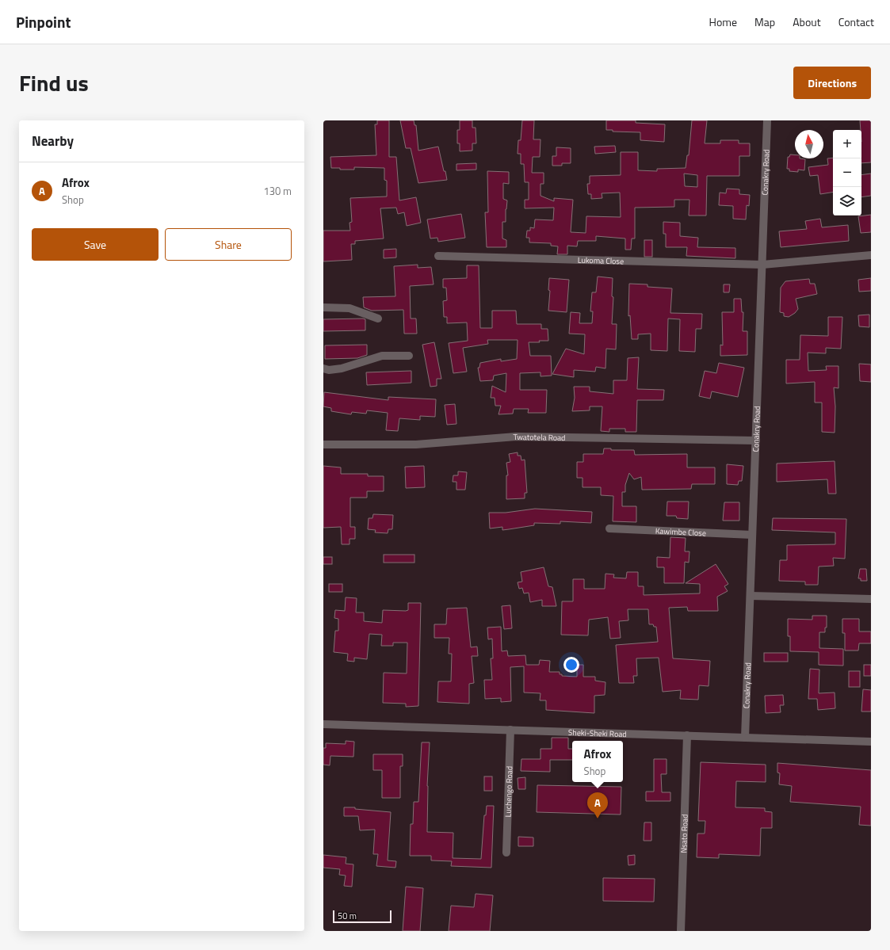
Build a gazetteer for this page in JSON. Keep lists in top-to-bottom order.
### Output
{
  "streets": {
    "street": [
      "Conakry Road",
      "Lukoma Close",
      "Twatotela Road",
      "Kawimbe Close",
      "Sheki-Sheki Road",
      "Luchengo Road",
      "Nsato Road"
    ]
  },
  "crossings": [
    ["Conakry Road", "Lukoma Close"],
    ["Conakry Road", "Twatotela Road"],
    ["Conakry Road", "Kawimbe Close"],
    ["Conakry Road", "Sheki-Sheki Road"],
    ["Sheki-Sheki Road", "Luchengo Road"],
    ["Sheki-Sheki Road", "Nsato Road"]
  ],
  "scale_bar": "50 m",
  "north": "top",
  "page": {
    "header": "Pinpoint",
    "nav": [
      "Home",
      "Map",
      "About",
      "Contact"
    ],
    "title": "Find us",
    "buttons": [
      "Directions",
      ["Save", "Share"]
    ],
    "heading": "Nearby",
    "map_buttons": ["+", "−"],
    "list": [
      {
        "mark": "A",
        "name": "Afrox",
        "note": "Shop",
        "value": "130 m"
      }
    ],
    "popup": ["Afrox", "Shop"],
    "pins": "A",
    "scale": "50 m"
  }
}
